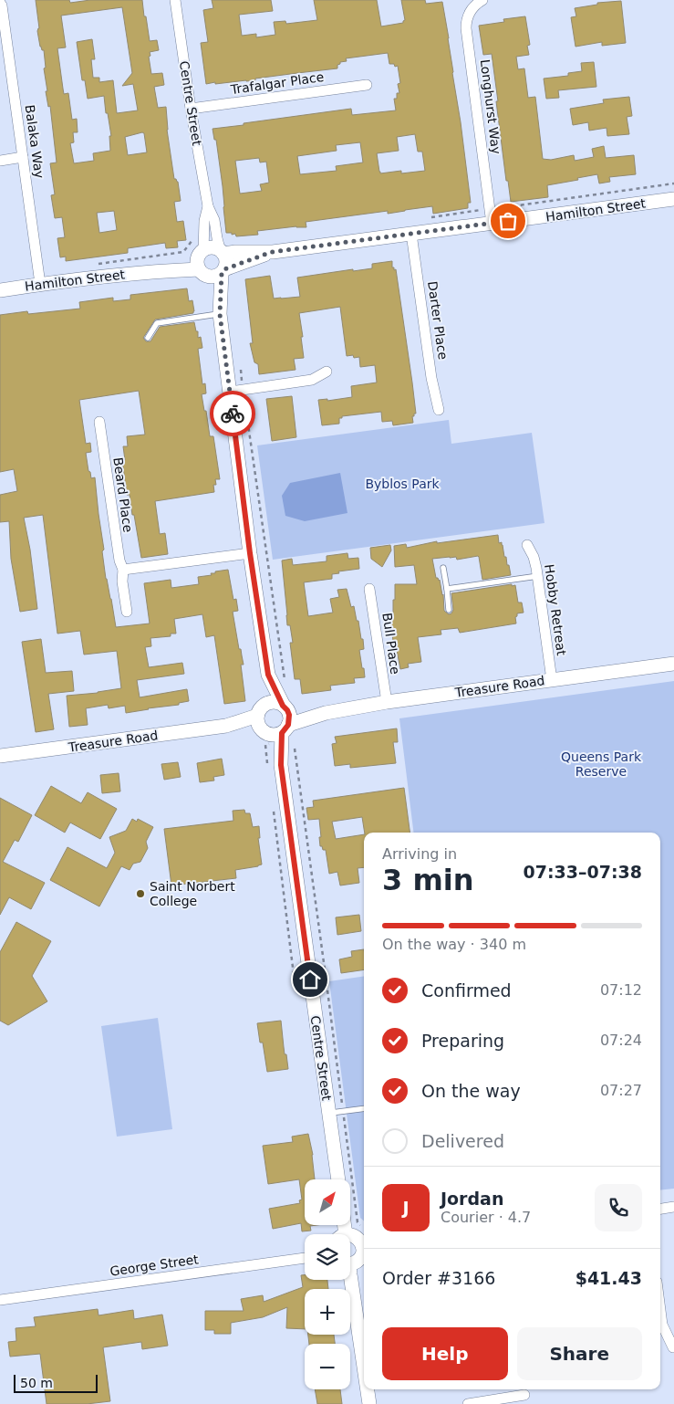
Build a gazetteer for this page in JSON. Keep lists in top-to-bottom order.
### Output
{
  "streets": {
    "street": [
      "Trafalgar Place",
      "Centre Street",
      "Longhurst Way",
      "Balaka Way",
      "Hamilton Street",
      "Darter Place",
      "Beard Place",
      "Hobby Retreat",
      "Bull Place",
      "Treasure Road",
      "George Street"
    ]
  },
  "crossings": [
    ["Trafalgar Place", "Centre Street"],
    ["Centre Street", "Hamilton Street"],
    ["Centre Street", "Treasure Road"],
    ["Longhurst Way", "Hamilton Street"],
    ["Balaka Way", "Hamilton Street"],
    ["Hamilton Street", "Darter Place"],
    ["Hobby Retreat", "Treasure Road"],
    ["Bull Place", "Treasure Road"]
  ],
  "parks": ["Byblos Park", "Queens Park Reserve"],
  "places": ["Saint Norbert College"],
  "scale_bar": "50 m",
  "north": "top right",
  "page": {
    "heading": ["3 min", "Arriving in", "07:33–07:38"],
    "panel": [
      "Jordan",
      "Courier · 4.7",
      "Order #3166",
      "$41.43"
    ],
    "bar": "On the way · 340 m",
    "list": [
      ["Confirmed", "07:12"],
      ["Preparing", "07:24"],
      ["On the way", "07:27"],
      "Delivered"
    ],
    "map_buttons": ["+", "−"],
    "round": "J",
    "buttons": ["Help", "Share"],
    "scale": "50 m"
  }
}
